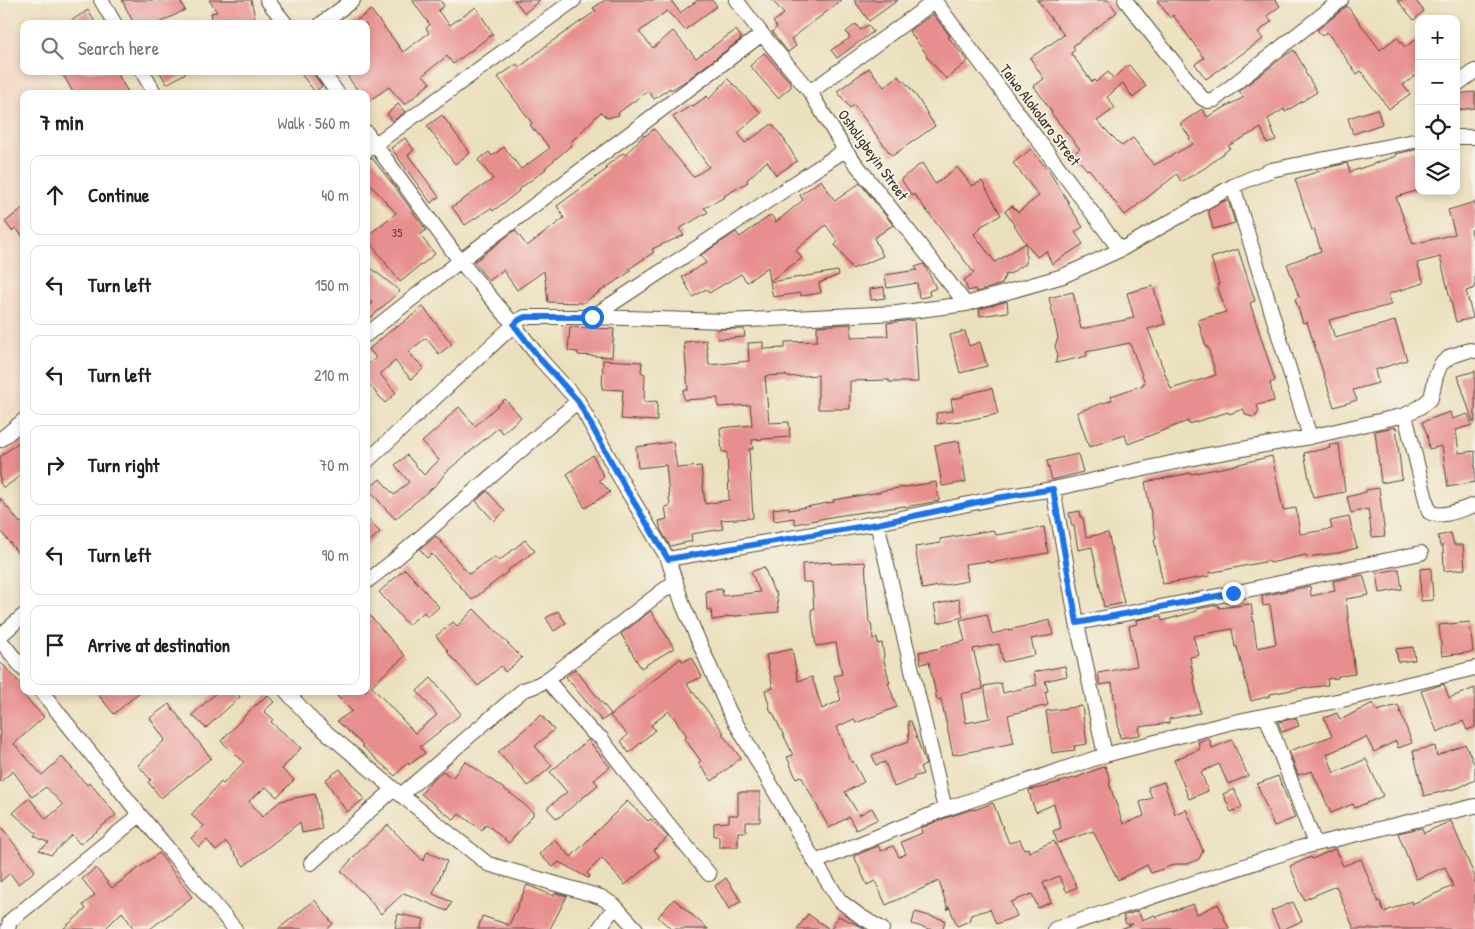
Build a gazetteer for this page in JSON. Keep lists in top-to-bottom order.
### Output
{
  "streets": {
    "street": ["Taiwo Alokolaro Street", "Osholigbeyin Street"]
  },
  "house_numbers": ["35"],
  "page": {
    "map_buttons": ["+", "−"],
    "search": "Search here",
    "heading": ["7 min", "Walk · 560 m"],
    "list": [
      ["Continue", "40 m"],
      ["Turn left", "150 m"],
      ["Turn left", "210 m"],
      ["Turn right", "70 m"],
      ["Turn left", "90 m"],
      "Arrive at destination"
    ]
  }
}
